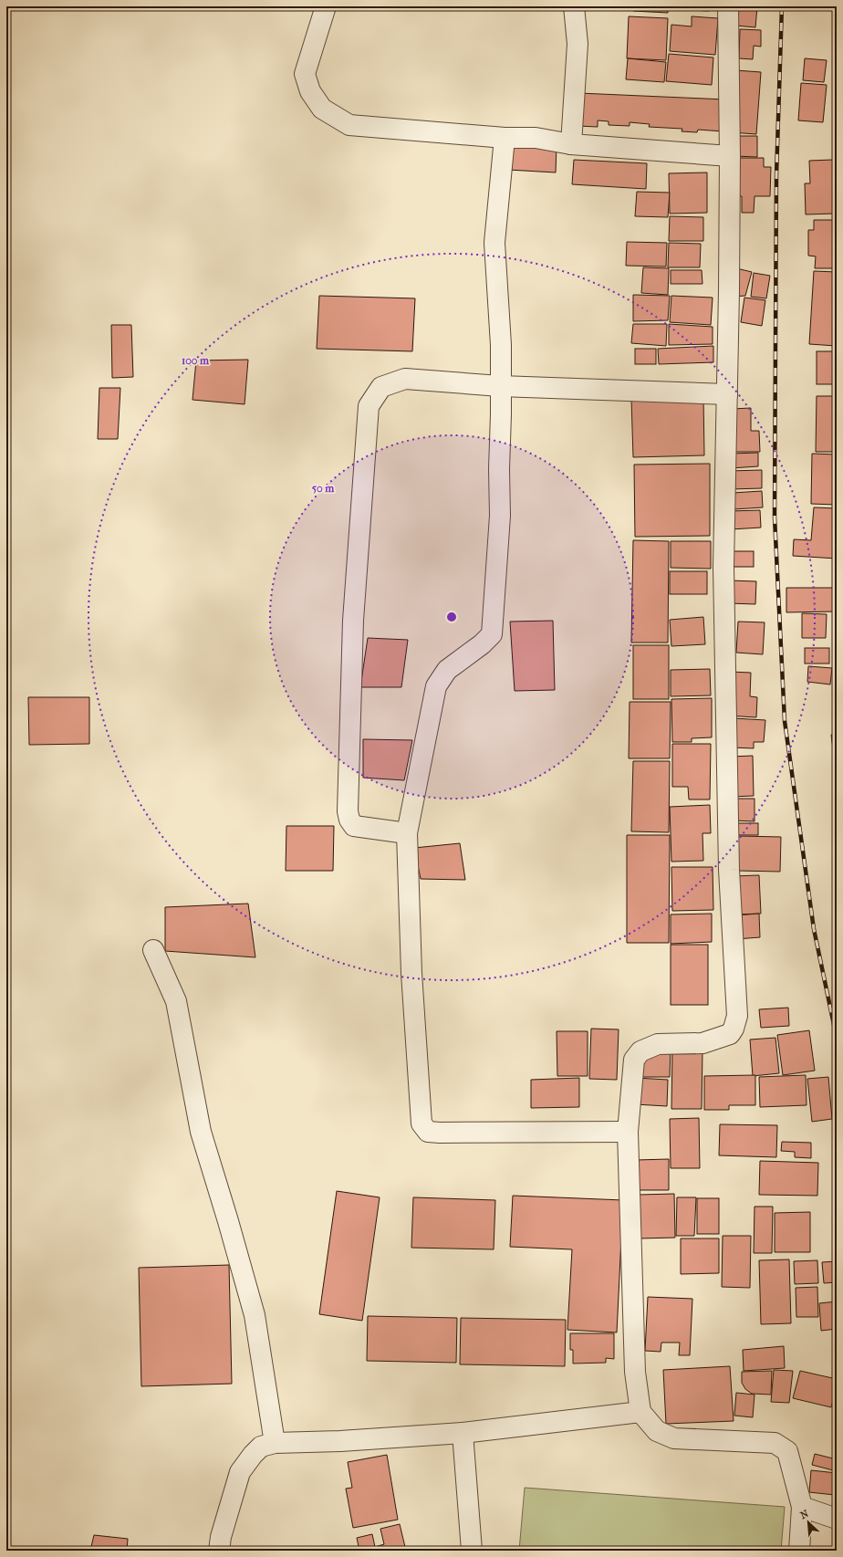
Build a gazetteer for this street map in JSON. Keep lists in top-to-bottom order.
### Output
{
  "north": "top left",
  "rings": ["100 m", "50 m"]
}
